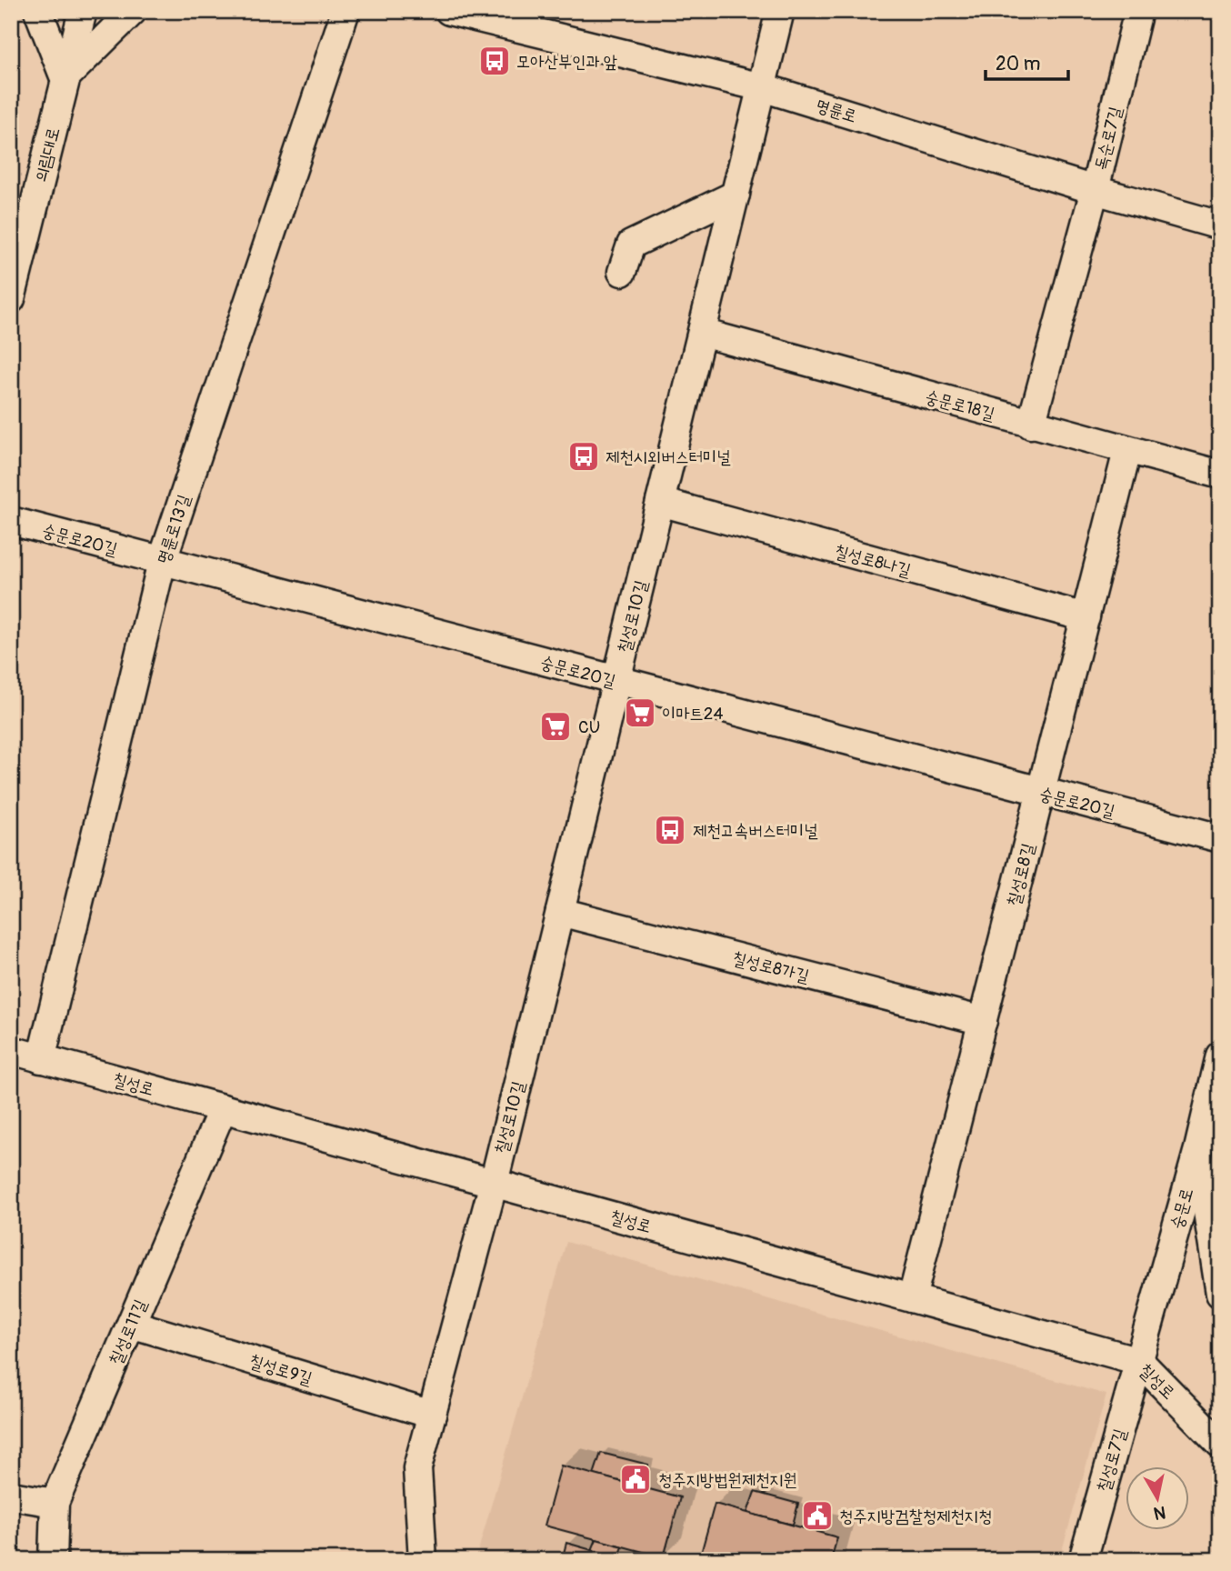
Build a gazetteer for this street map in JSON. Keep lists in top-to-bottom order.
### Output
{
  "streets": {
    "street": [
      "명륜로",
      "독순로7길",
      "의림대로",
      "숭문로18길",
      "명륜로13길",
      "숭문로20길",
      "칠성로8나길",
      "칠성로10길",
      "칠성로8길",
      "칠성로8가길",
      "칠성로",
      "숭문로",
      "칠성로11길",
      "칠성로9길",
      "칠성로7길"
    ]
  },
  "crossings": [
    ["명륜로", "독순로7길"],
    ["명륜로", "칠성로10길"],
    ["독순로7길", "숭문로18길"],
    ["숭문로18길", "칠성로10길"],
    ["숭문로18길", "칠성로8길"],
    ["명륜로13길", "숭문로20길"],
    ["명륜로13길", "칠성로"],
    ["숭문로20길", "칠성로10길"],
    ["숭문로20길", "칠성로8길"],
    ["칠성로8나길", "칠성로10길"],
    ["칠성로8나길", "칠성로8길"],
    ["칠성로10길", "칠성로8가길"],
    ["칠성로10길", "칠성로"],
    ["칠성로8길", "칠성로8가길"],
    ["칠성로8길", "칠성로"],
    ["칠성로", "숭문로"],
    ["칠성로", "칠성로11길"],
    ["칠성로", "칠성로7길"],
    ["숭문로", "칠성로7길"],
    ["칠성로11길", "칠성로9길"]
  ],
  "places": {
    "bus stop": ["모아산부인과 앞", "제천시외버스터미널", "제천고속버스터미널"],
    "supermarket": ["이마트24", "CU"],
    "public building": ["청주지방법원제천지원", "청주지방검찰청제천지청"]
  },
  "scale_bar": "20 m",
  "north": "bottom"
}
